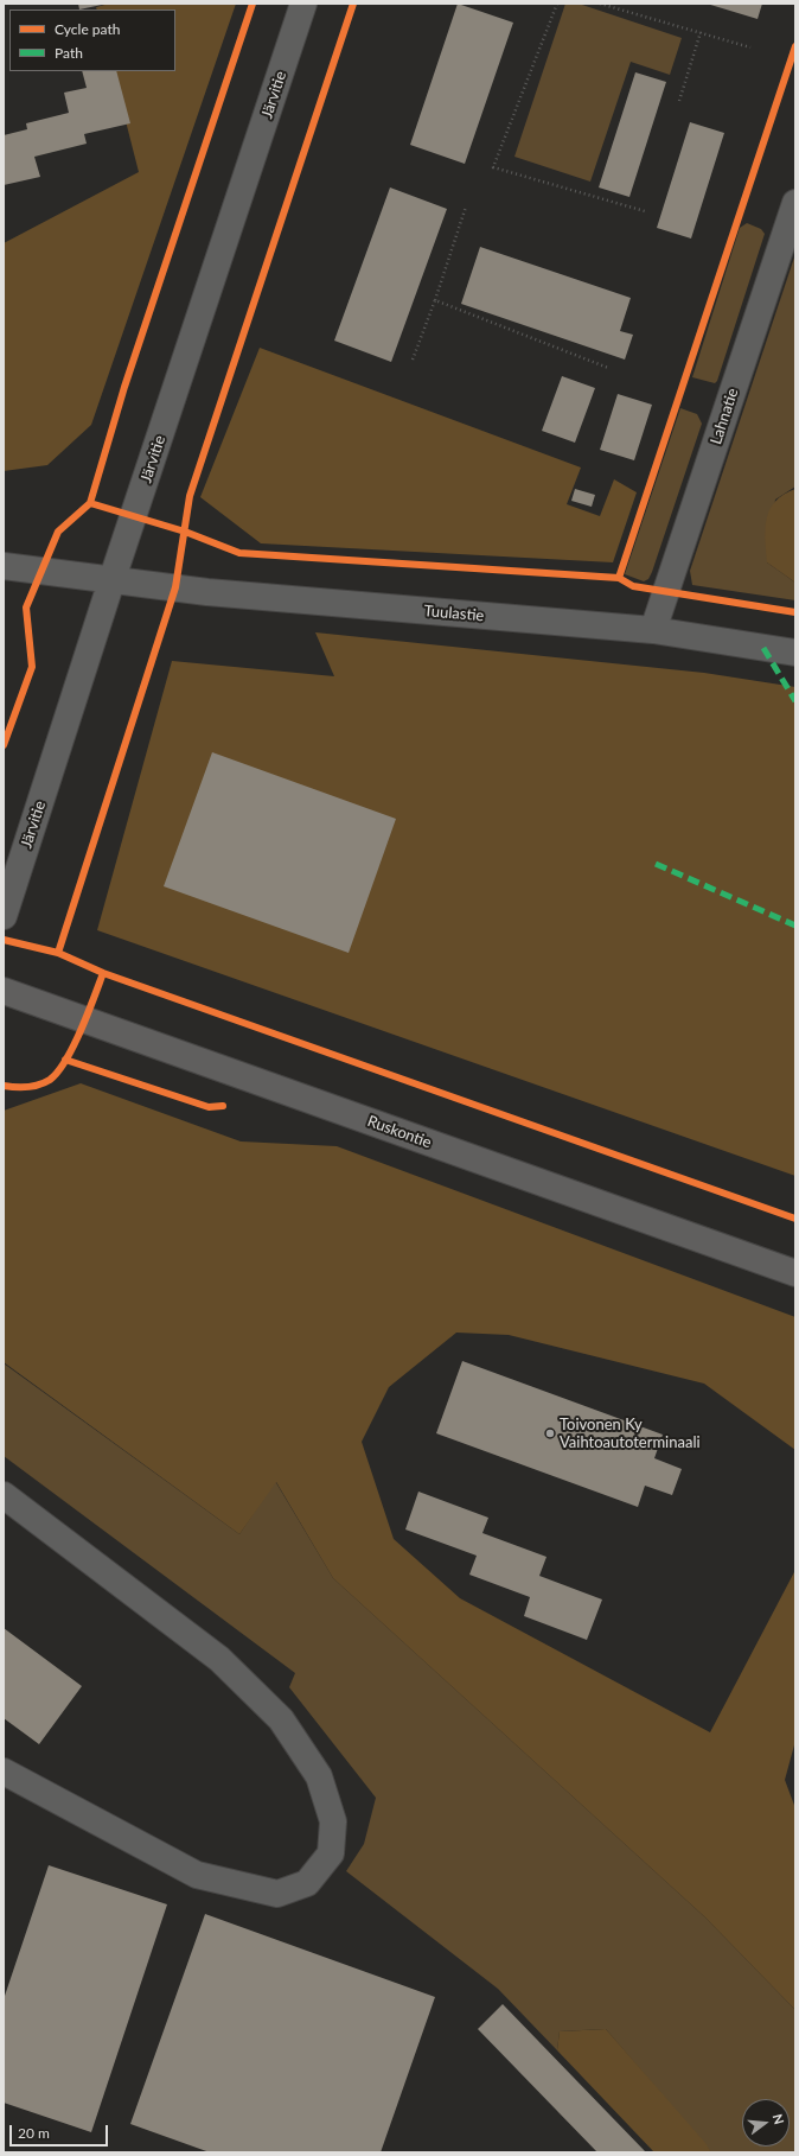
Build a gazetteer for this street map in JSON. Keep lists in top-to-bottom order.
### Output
{
  "streets": {
    "main road": ["Ruskontie"],
    "street": ["Järvitie", "Lahnatie", "Tuulastie"]
  },
  "crossings": [
    ["Järvitie", "Tuulastie"],
    ["Lahnatie", "Tuulastie"]
  ],
  "places": ["Toivonen Ky Vaihtoautoterminaali"],
  "legend": ["Cycle path", "Path"],
  "scale_bar": "20 m",
  "north": "right"
}
